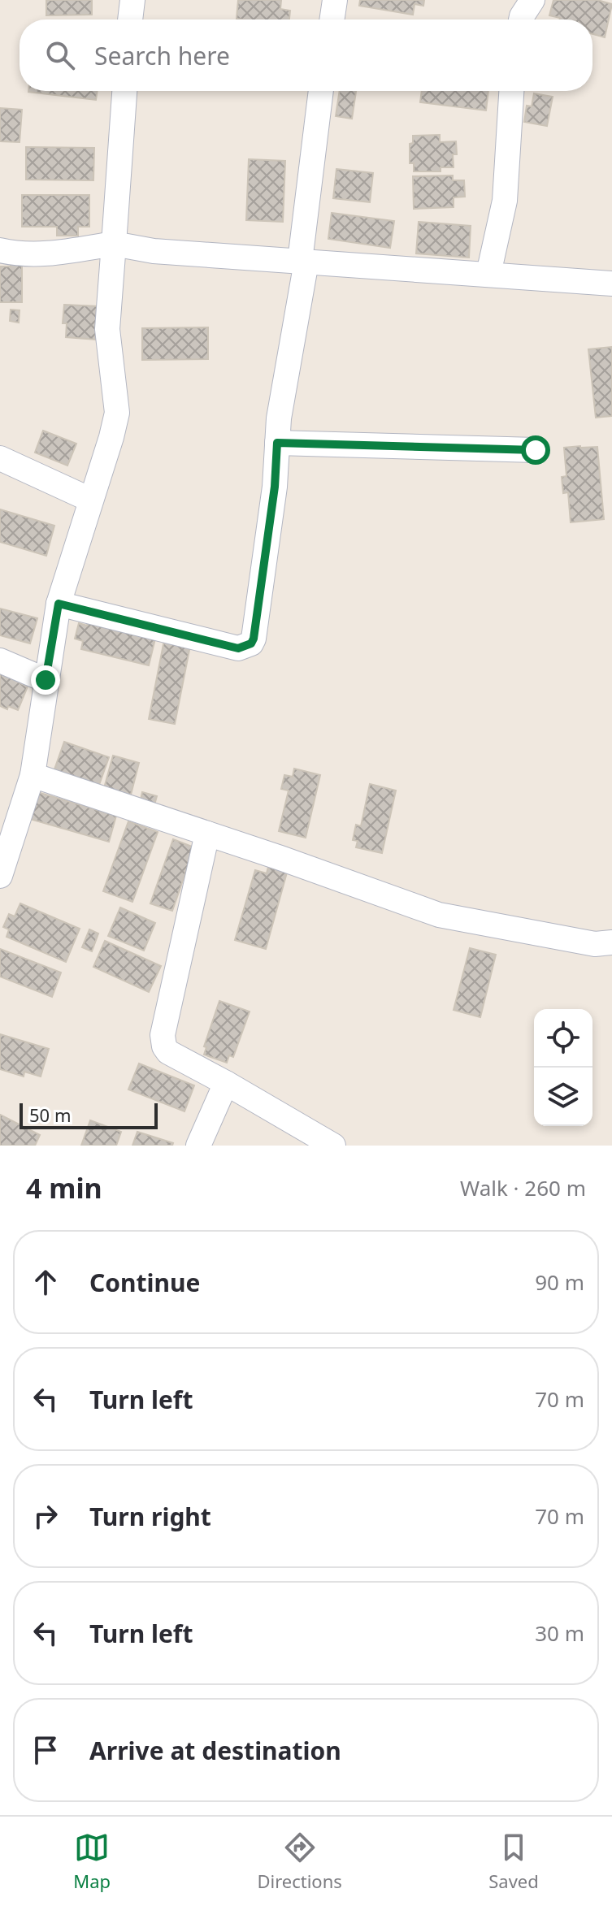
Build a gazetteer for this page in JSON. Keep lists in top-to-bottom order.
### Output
{
  "scale_bar": "50 m",
  "page": {
    "search": "Search here",
    "scale": "50 m",
    "heading": ["4 min", "Walk · 260 m"],
    "list": [
      ["Continue", "90 m"],
      ["Turn left", "70 m"],
      ["Turn right", "70 m"],
      ["Turn left", "30 m"],
      "Arrive at destination"
    ],
    "nav": ["Map", "Directions", "Saved"]
  }
}
